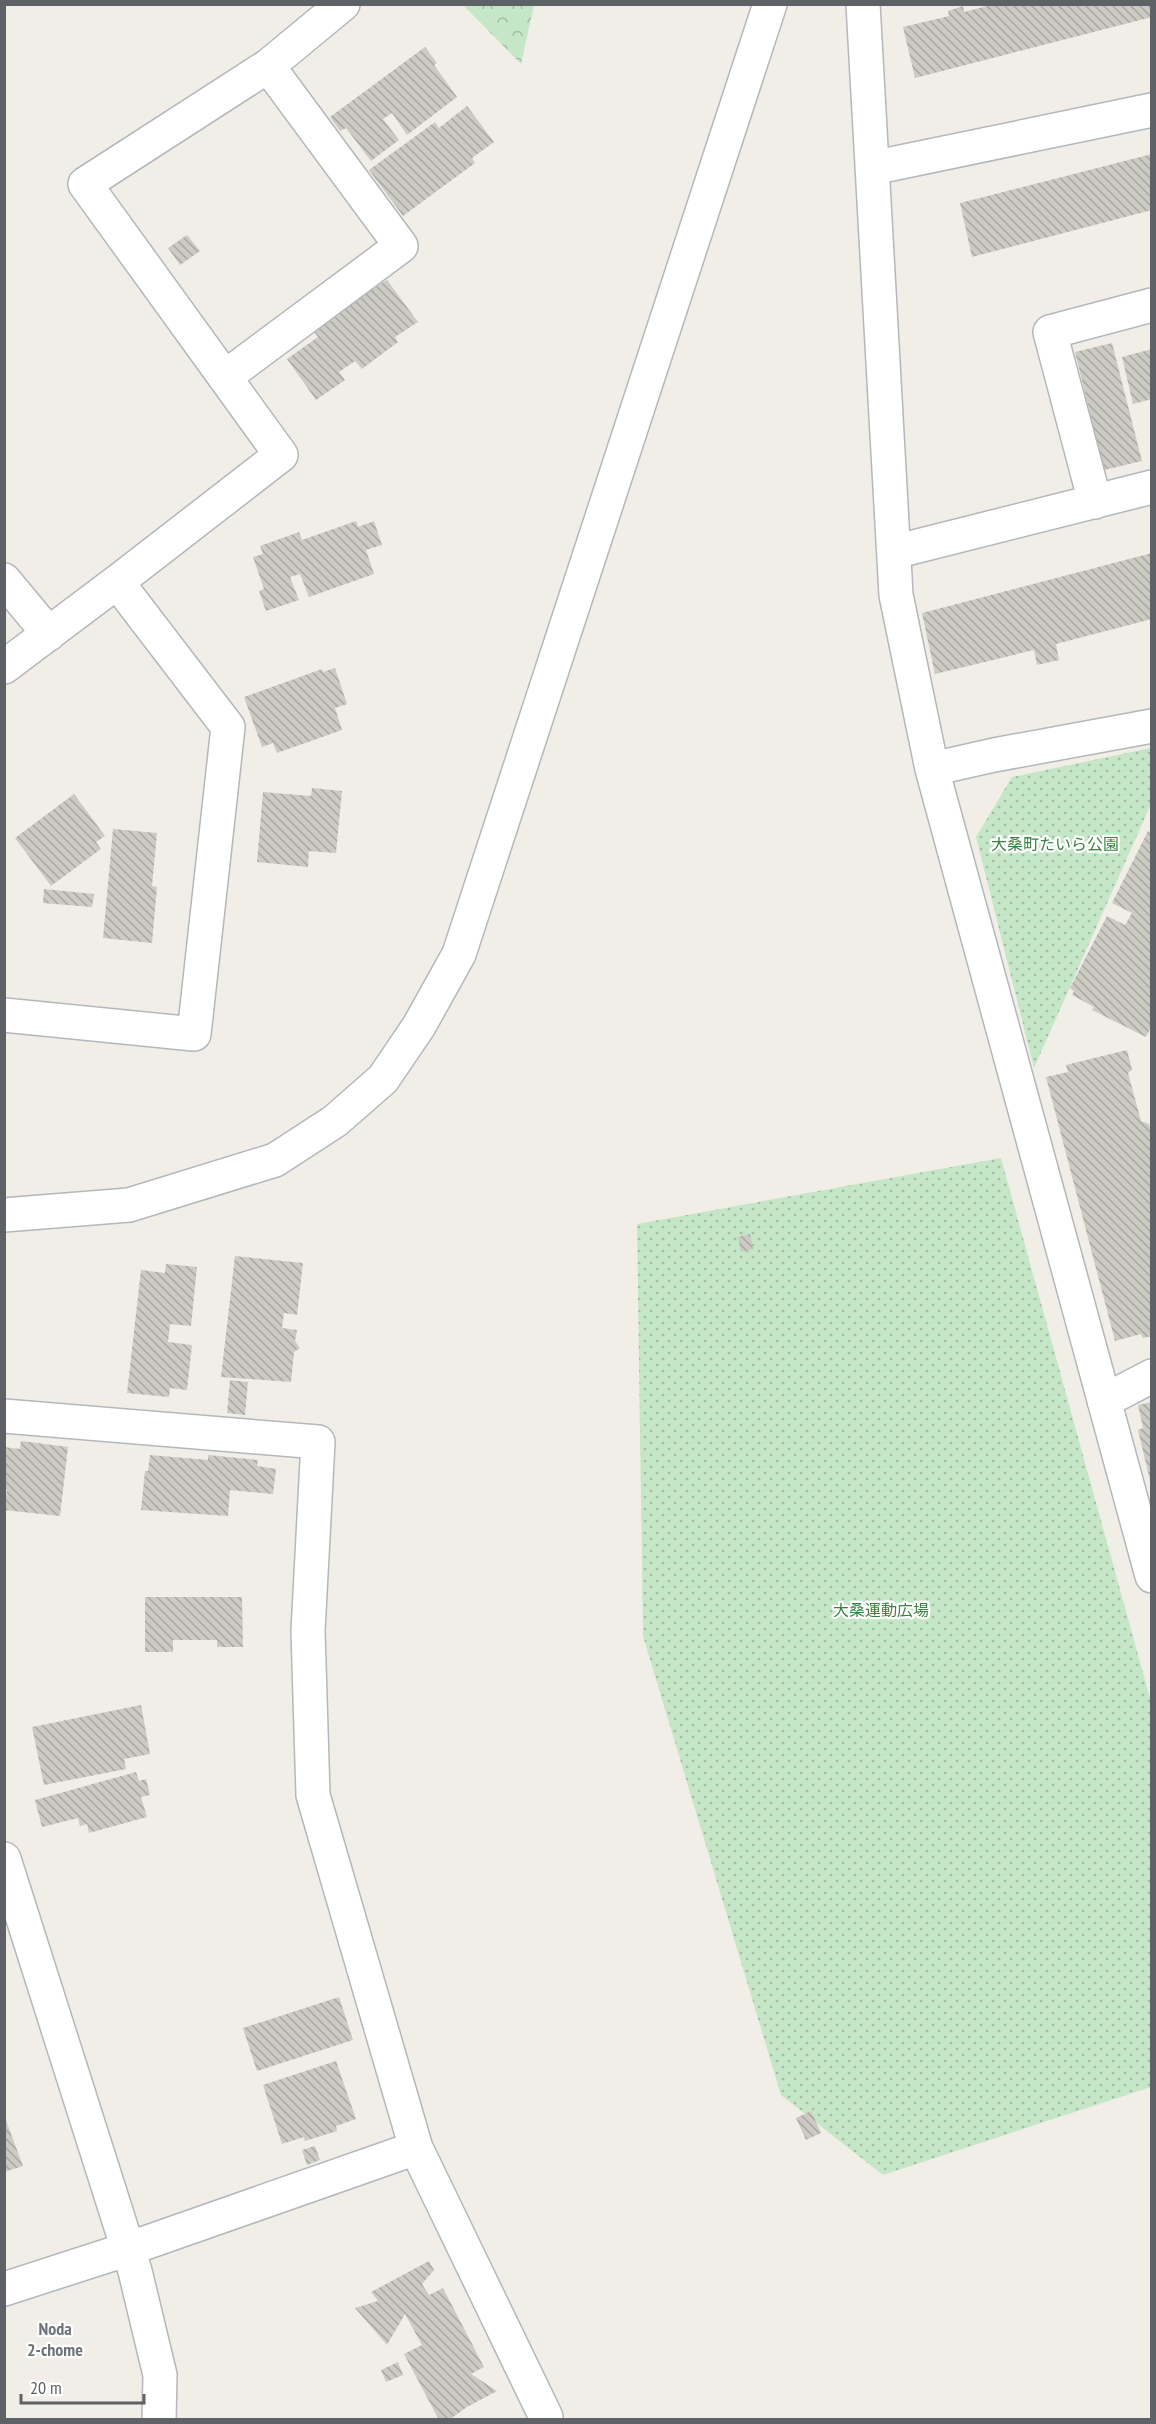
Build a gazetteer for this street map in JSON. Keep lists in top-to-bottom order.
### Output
{
  "districts": ["Noda 2-chome"],
  "parks": ["大桑町たいら公園", "大桑運動広場"],
  "scale_bar": "20 m"
}
